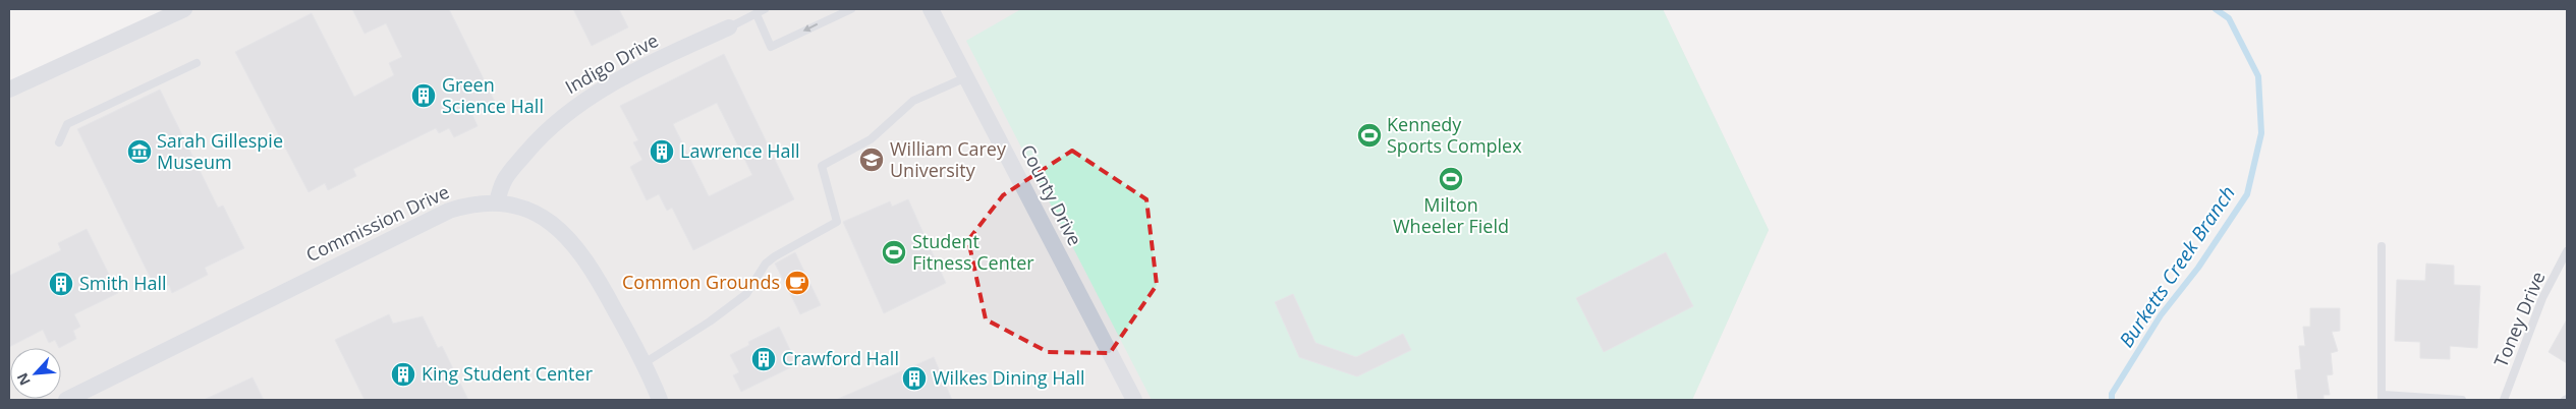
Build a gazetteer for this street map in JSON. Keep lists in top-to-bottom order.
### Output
{
  "streets": {
    "street": ["Indigo Drive", "County Drive", "Commission Drive"],
    "lane": ["Toney Drive"]
  },
  "crossings": [
    ["Indigo Drive", "Commission Drive"]
  ],
  "water": ["Burketts Creek Branch"],
  "places": {
    "building": [
      "Green Science Hall",
      "Lawrence Hall",
      "Smith Hall",
      "Crawford Hall",
      "King Student Center",
      "Wilkes Dining Hall"
    ],
    "sports": ["Kennedy Sports Complex", "Milton Wheeler Field", "Student Fitness Center"],
    "museum": ["Sarah Gillespie Museum"],
    "school or university": ["William Carey University"],
    "cafe": ["Common Grounds"]
  },
  "north": "bottom left"
}
